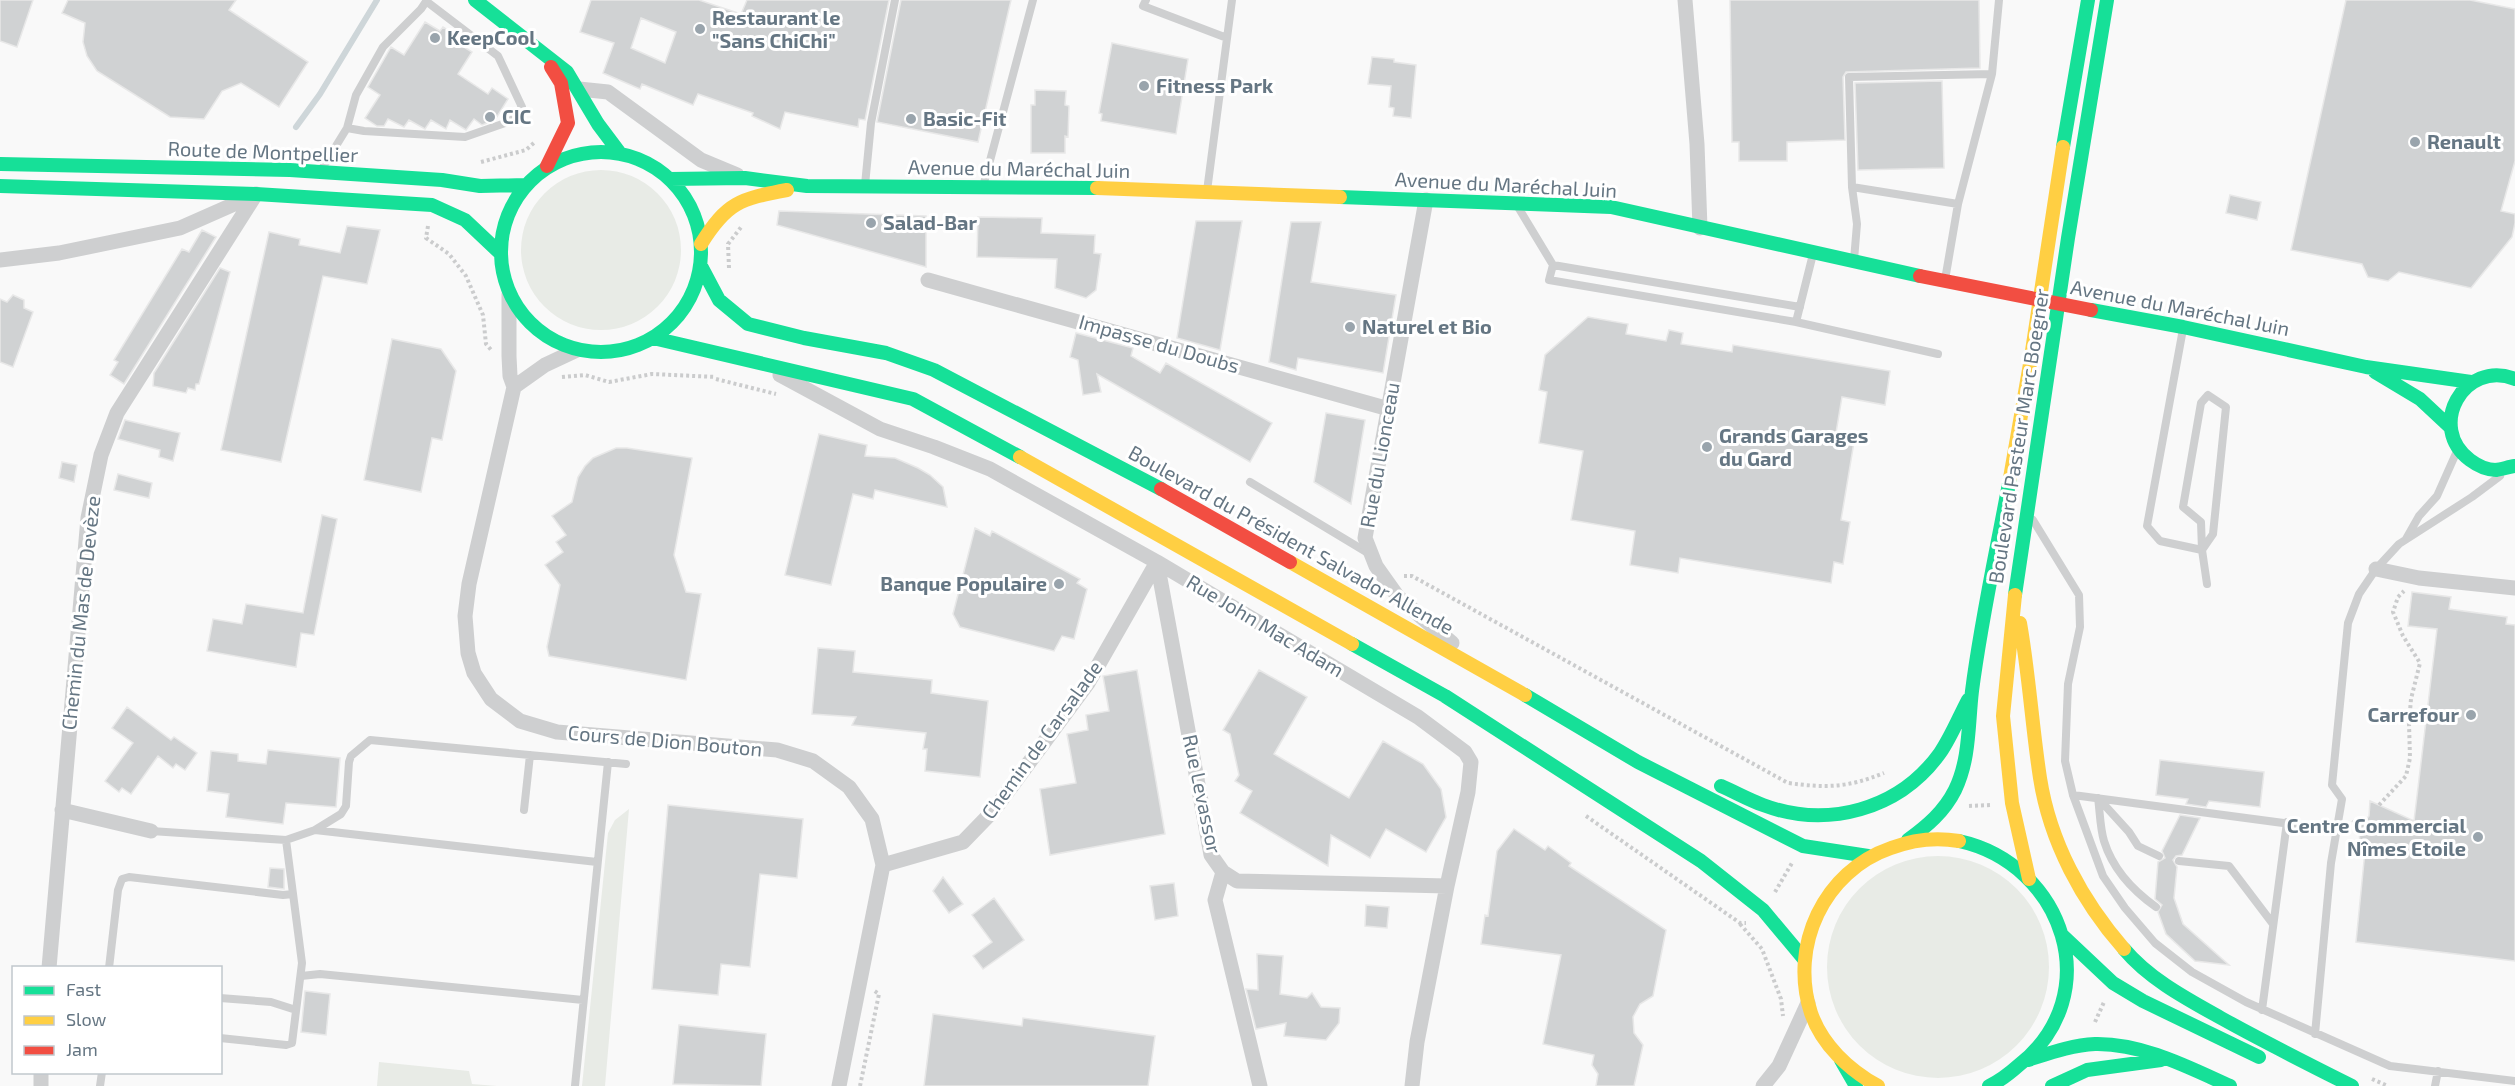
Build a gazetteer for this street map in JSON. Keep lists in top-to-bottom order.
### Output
{
  "streets": {
    "main road": [
      "Route de Montpellier",
      "Avenue du Maréchal Juin",
      "Boulevard Pasteur Marc Boegner",
      "Boulevard du Président Salvador Allende"
    ],
    "street": [
      "Impasse du Doubs",
      "Rue du Lionceau",
      "Chemin du Mas de Devèze",
      "Rue John Mac Adam",
      "Chemin de Carsalade",
      "Cours de Dion Bouton",
      "Rue Levassor"
    ]
  },
  "crossings": [
    ["Route de Montpellier", "Avenue du Maréchal Juin"],
    ["Route de Montpellier", "Boulevard du Président Salvador Allende"],
    ["Route de Montpellier", "Cours de Dion Bouton"],
    ["Avenue du Maréchal Juin", "Rue du Lionceau"],
    ["Avenue du Maréchal Juin", "Boulevard du Président Salvador Allende"],
    ["Avenue du Maréchal Juin", "Cours de Dion Bouton"],
    ["Impasse du Doubs", "Rue du Lionceau"],
    ["Rue du Lionceau", "Boulevard du Président Salvador Allende"],
    ["Boulevard du Président Salvador Allende", "Cours de Dion Bouton"],
    ["Rue John Mac Adam", "Chemin de Carsalade"],
    ["Rue John Mac Adam", "Rue Levassor"],
    ["Chemin de Carsalade", "Cours de Dion Bouton"],
    ["Chemin de Carsalade", "Rue Levassor"]
  ],
  "places": [
    "Restaurant le \"Sans ChiChi\"",
    "KeepCool",
    "Fitness Park",
    "CIC",
    "Basic-Fit",
    "Renault",
    "Salad-Bar",
    "Naturel et Bio",
    "Grands Garages du Gard",
    "Banque Populaire",
    "Carrefour",
    "Centre Commercial Nîmes Etoile"
  ],
  "legend": ["Fast", "Slow", "Jam"]
}
